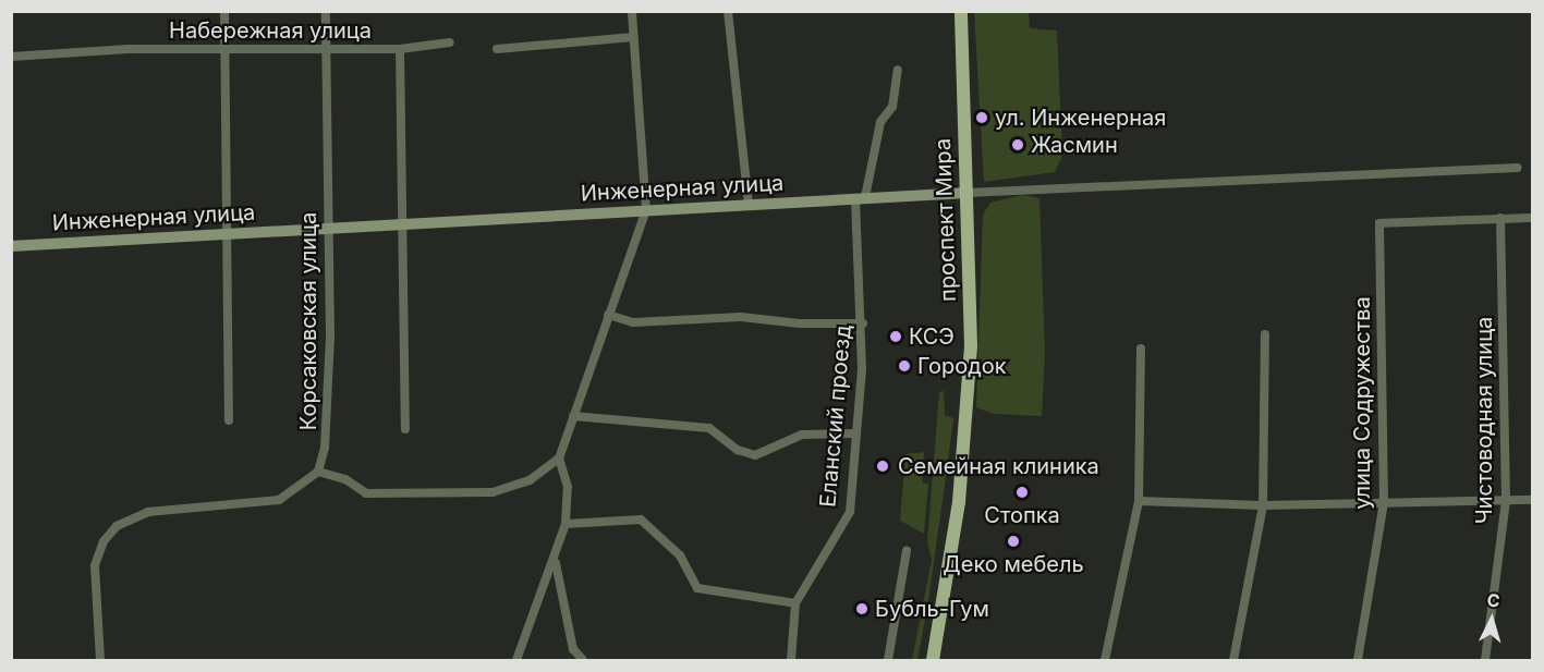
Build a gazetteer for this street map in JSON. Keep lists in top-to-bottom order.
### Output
{
  "streets": {
    "main road": ["проспект Мира"],
    "street": [
      "Набережная улица",
      "Инженерная улица",
      "Корсаковская улица",
      "улица Содружества",
      "Еланский проезд",
      "Чистоводная улица"
    ]
  },
  "crossings": [
    ["Набережная улица", "Корсаковская улица"],
    ["Инженерная улица", "проспект Мира"],
    ["Инженерная улица", "Корсаковская улица"],
    ["Инженерная улица", "Еланский проезд"],
    ["улица Содружества", "Чистоводная улица"]
  ],
  "places": [
    "ул. Инженерная",
    "Жасмин",
    "КСЭ",
    "Городок",
    "Семейная клиника",
    "Стопка",
    "Деко мебель",
    "Бубль-Гум"
  ],
  "north": "top"
}
